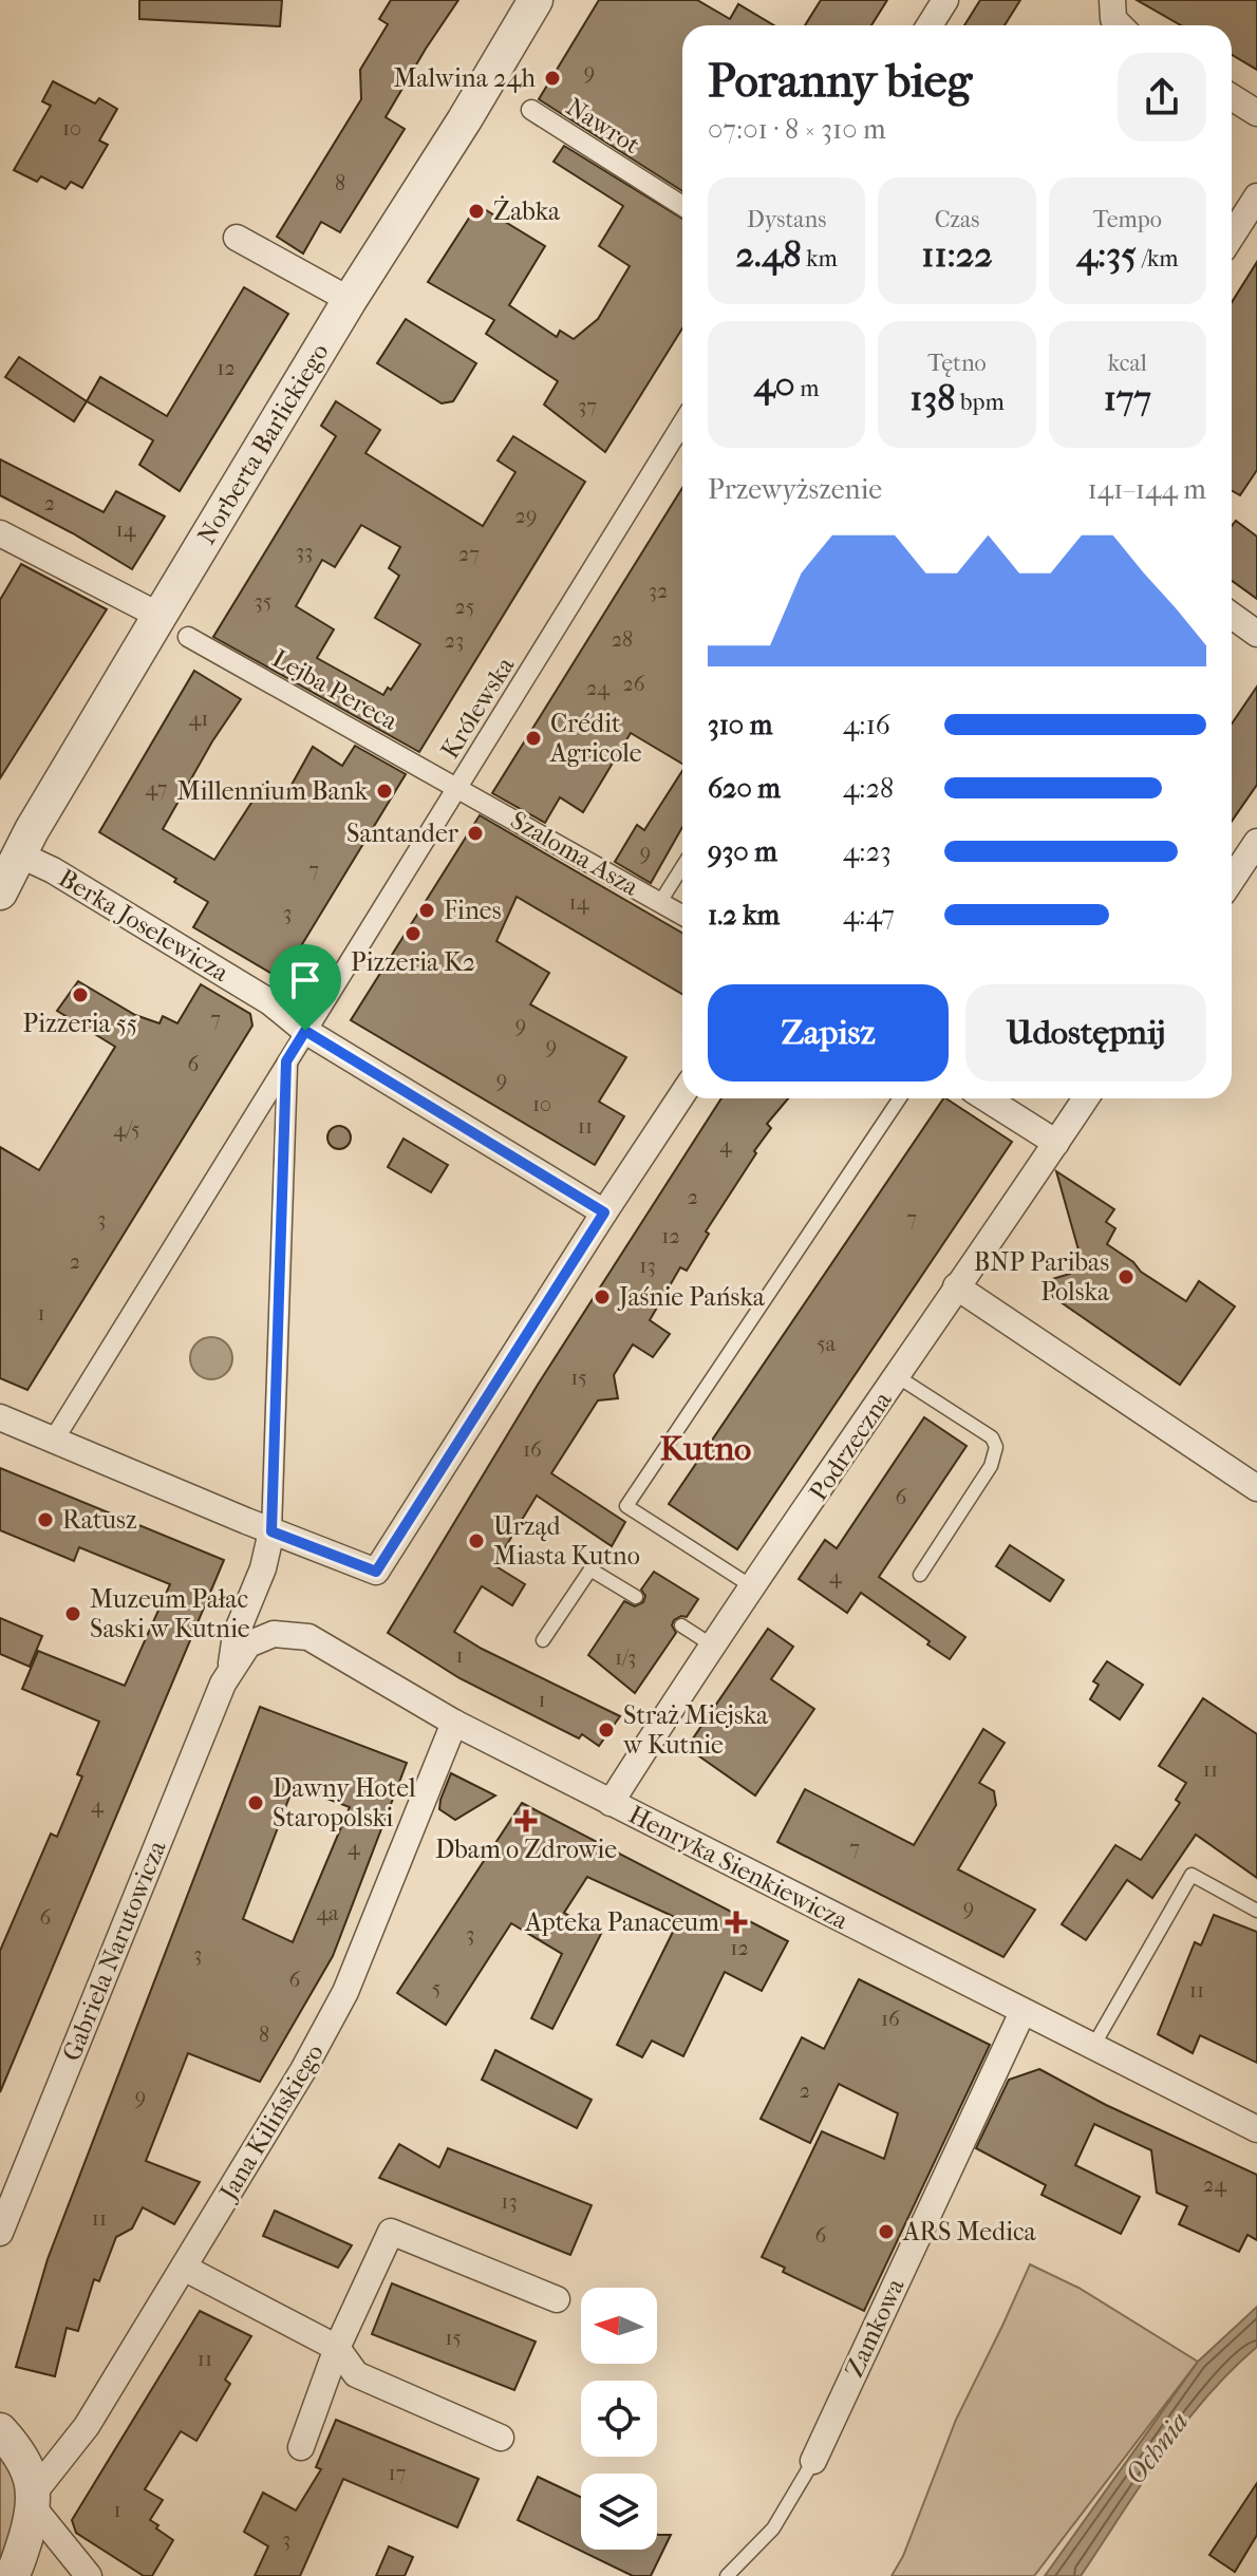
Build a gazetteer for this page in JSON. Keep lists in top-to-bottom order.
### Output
{
  "streets": {
    "street": [
      "Nawrot",
      "Norberta Barlickiego",
      "Lejba Pereca",
      "Królewska",
      "Szaloma Asza",
      "Berka Joselewicza",
      "Podrzeczna",
      "Henryka Sienkiewicza",
      "Gabriela Narutowicza",
      "Jana Kilińskiego",
      "Zamkowa"
    ]
  },
  "crossings": [
    ["Norberta Barlickiego", "Berka Joselewicza"],
    ["Lejba Pereca", "Królewska"],
    ["Lejba Pereca", "Szaloma Asza"],
    ["Królewska", "Szaloma Asza"],
    ["Królewska", "Berka Joselewicza"],
    ["Podrzeczna", "Henryka Sienkiewicza"],
    ["Henryka Sienkiewicza", "Gabriela Narutowicza"],
    ["Henryka Sienkiewicza", "Jana Kilińskiego"],
    ["Henryka Sienkiewicza", "Zamkowa"]
  ],
  "districts": ["Kutno"],
  "water": ["Ochnia"],
  "places": {
    "other": [
      "Malwina 24h",
      "Żabka",
      "Crédit Agricole",
      "Millennium Bank",
      "Santander",
      "Fines",
      "Pizzeria K2",
      "Pizzeria 55",
      "BNP Paribas Polska",
      "Jaśnie Pańska",
      "Ratusz",
      "Urząd Miasta Kutno",
      "Muzeum Pałac Saski w Kutnie",
      "Straż Miejska w Kutnie",
      "Dawny Hotel Staropolski",
      "ARS Medica"
    ],
    "health": ["Dbam o Zdrowie", "Apteka Panaceum"]
  },
  "house_numbers": [
    "9",
    "10",
    "8",
    "12",
    "37",
    "2",
    "29",
    "14",
    "33",
    "27",
    "32",
    "35",
    "25",
    "28",
    "23",
    "26",
    "24",
    "41",
    "47",
    "9",
    "7",
    "14",
    "3",
    "7",
    "9",
    "9",
    "6",
    "9",
    "10",
    "11",
    "4/5",
    "4",
    "2",
    "7",
    "3",
    "12",
    "2",
    "13",
    "1",
    "5a",
    "15",
    "16",
    "6",
    "4",
    "1",
    "1/3",
    "1",
    "11",
    "4",
    "4",
    "7",
    "9",
    "4a",
    "6",
    "3",
    "12",
    "3",
    "6",
    "5",
    "11",
    "16",
    "8",
    "2",
    "9",
    "24",
    "13",
    "11",
    "6",
    "15",
    "11",
    "17",
    "1",
    "3"
  ],
  "north": "left",
  "page": {
    "heading": ["Poranny bieg", "07:01 · 8 × 310 m"],
    "stats": [
      ["Dystans", "2.48 km"],
      ["Czas", "11:22"],
      ["Tempo", "4:35 /km"],
      ["40 m"],
      ["Tętno", "138 bpm"],
      ["kcal", "177"]
    ],
    "chart": ["Przewyższenie", "141–144 m"],
    "list": [
      {
        "name": "310 m",
        "note": "4:16"
      },
      {
        "name": "620 m",
        "note": "4:28"
      },
      {
        "name": "930 m",
        "note": "4:23"
      },
      {
        "name": "1.2 km",
        "note": "4:47"
      }
    ],
    "buttons": ["Zapisz", "Udostępnij"]
  }
}
